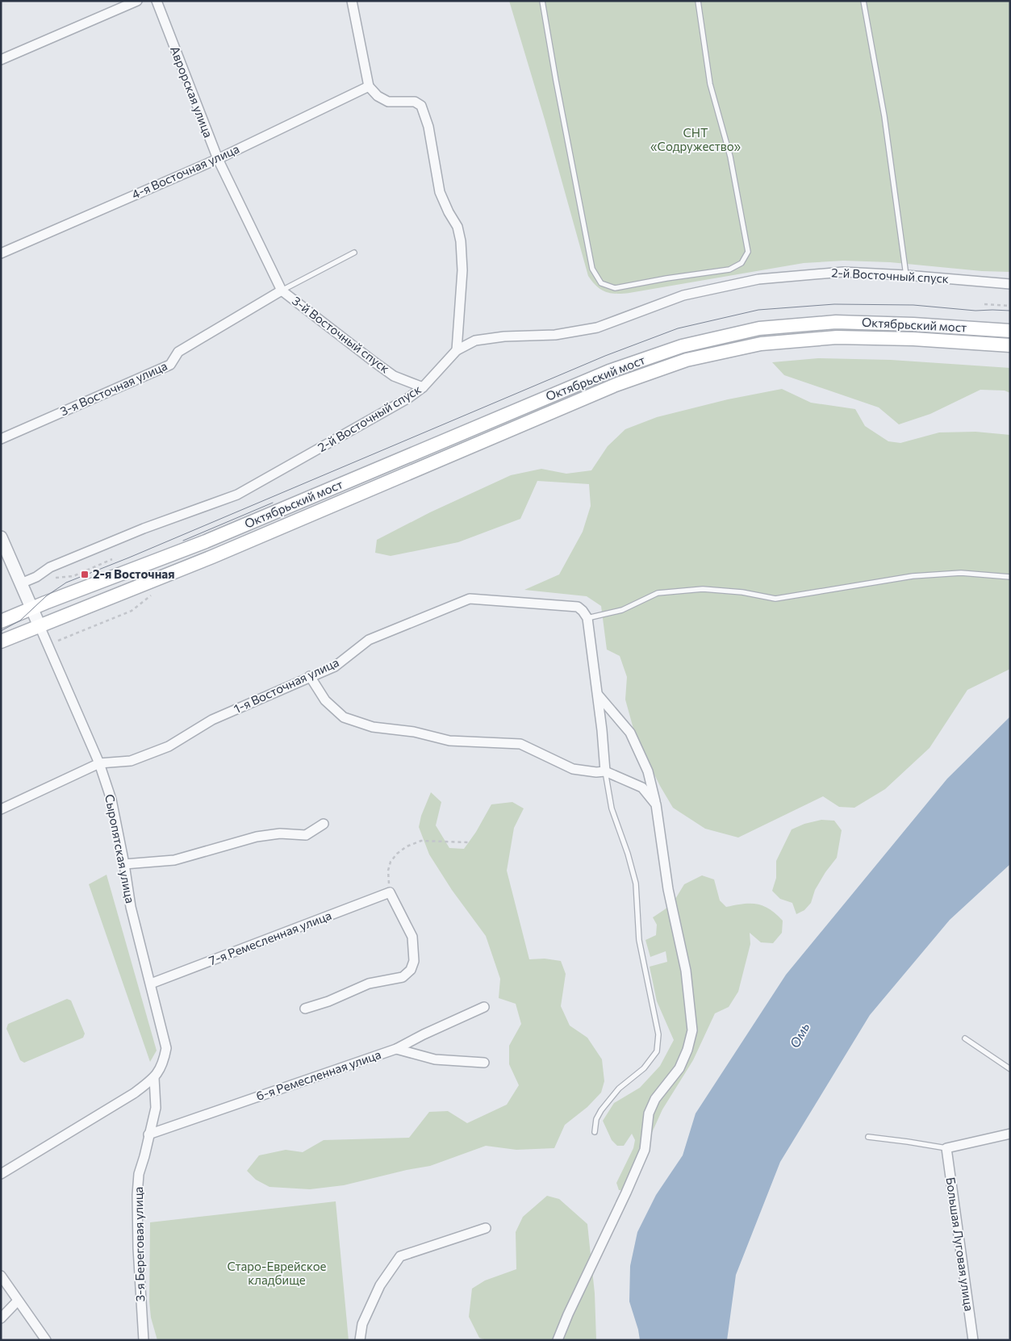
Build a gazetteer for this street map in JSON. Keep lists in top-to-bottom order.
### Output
{
  "streets": {
    "main road": ["Октябрьский мост"],
    "street": [
      "Аврорская улица",
      "4-я Восточная улица",
      "2-й Восточный спуск",
      "3-й Восточный спуск",
      "3-я Восточная улица",
      "1-я Восточная улица",
      "Сыропятская улица",
      "7-я Ремесленная улица",
      "6-я Ремесленная улица",
      "3-я Береговая улица",
      "Большая Луговая улица"
    ]
  },
  "crossings": [
    ["Аврорская улица", "4-я Восточная улица"],
    ["Аврорская улица", "3-й Восточный спуск"],
    ["Аврорская улица", "3-я Восточная улица"],
    ["2-й Восточный спуск", "3-й Восточный спуск"],
    ["2-й Восточный спуск", "Сыропятская улица"],
    ["Октябрьский мост", "Сыропятская улица"],
    ["3-й Восточный спуск", "3-я Восточная улица"],
    ["1-я Восточная улица", "Сыропятская улица"],
    ["Сыропятская улица", "7-я Ремесленная улица"],
    ["Сыропятская улица", "3-я Береговая улица"],
    ["6-я Ремесленная улица", "3-я Береговая улица"]
  ],
  "water": ["Омь"],
  "parks": ["СНТ «Содружество»", "Старо-Еврейское кладбище"],
  "places": {
    "transit": ["2-я Восточная"]
  }
}
